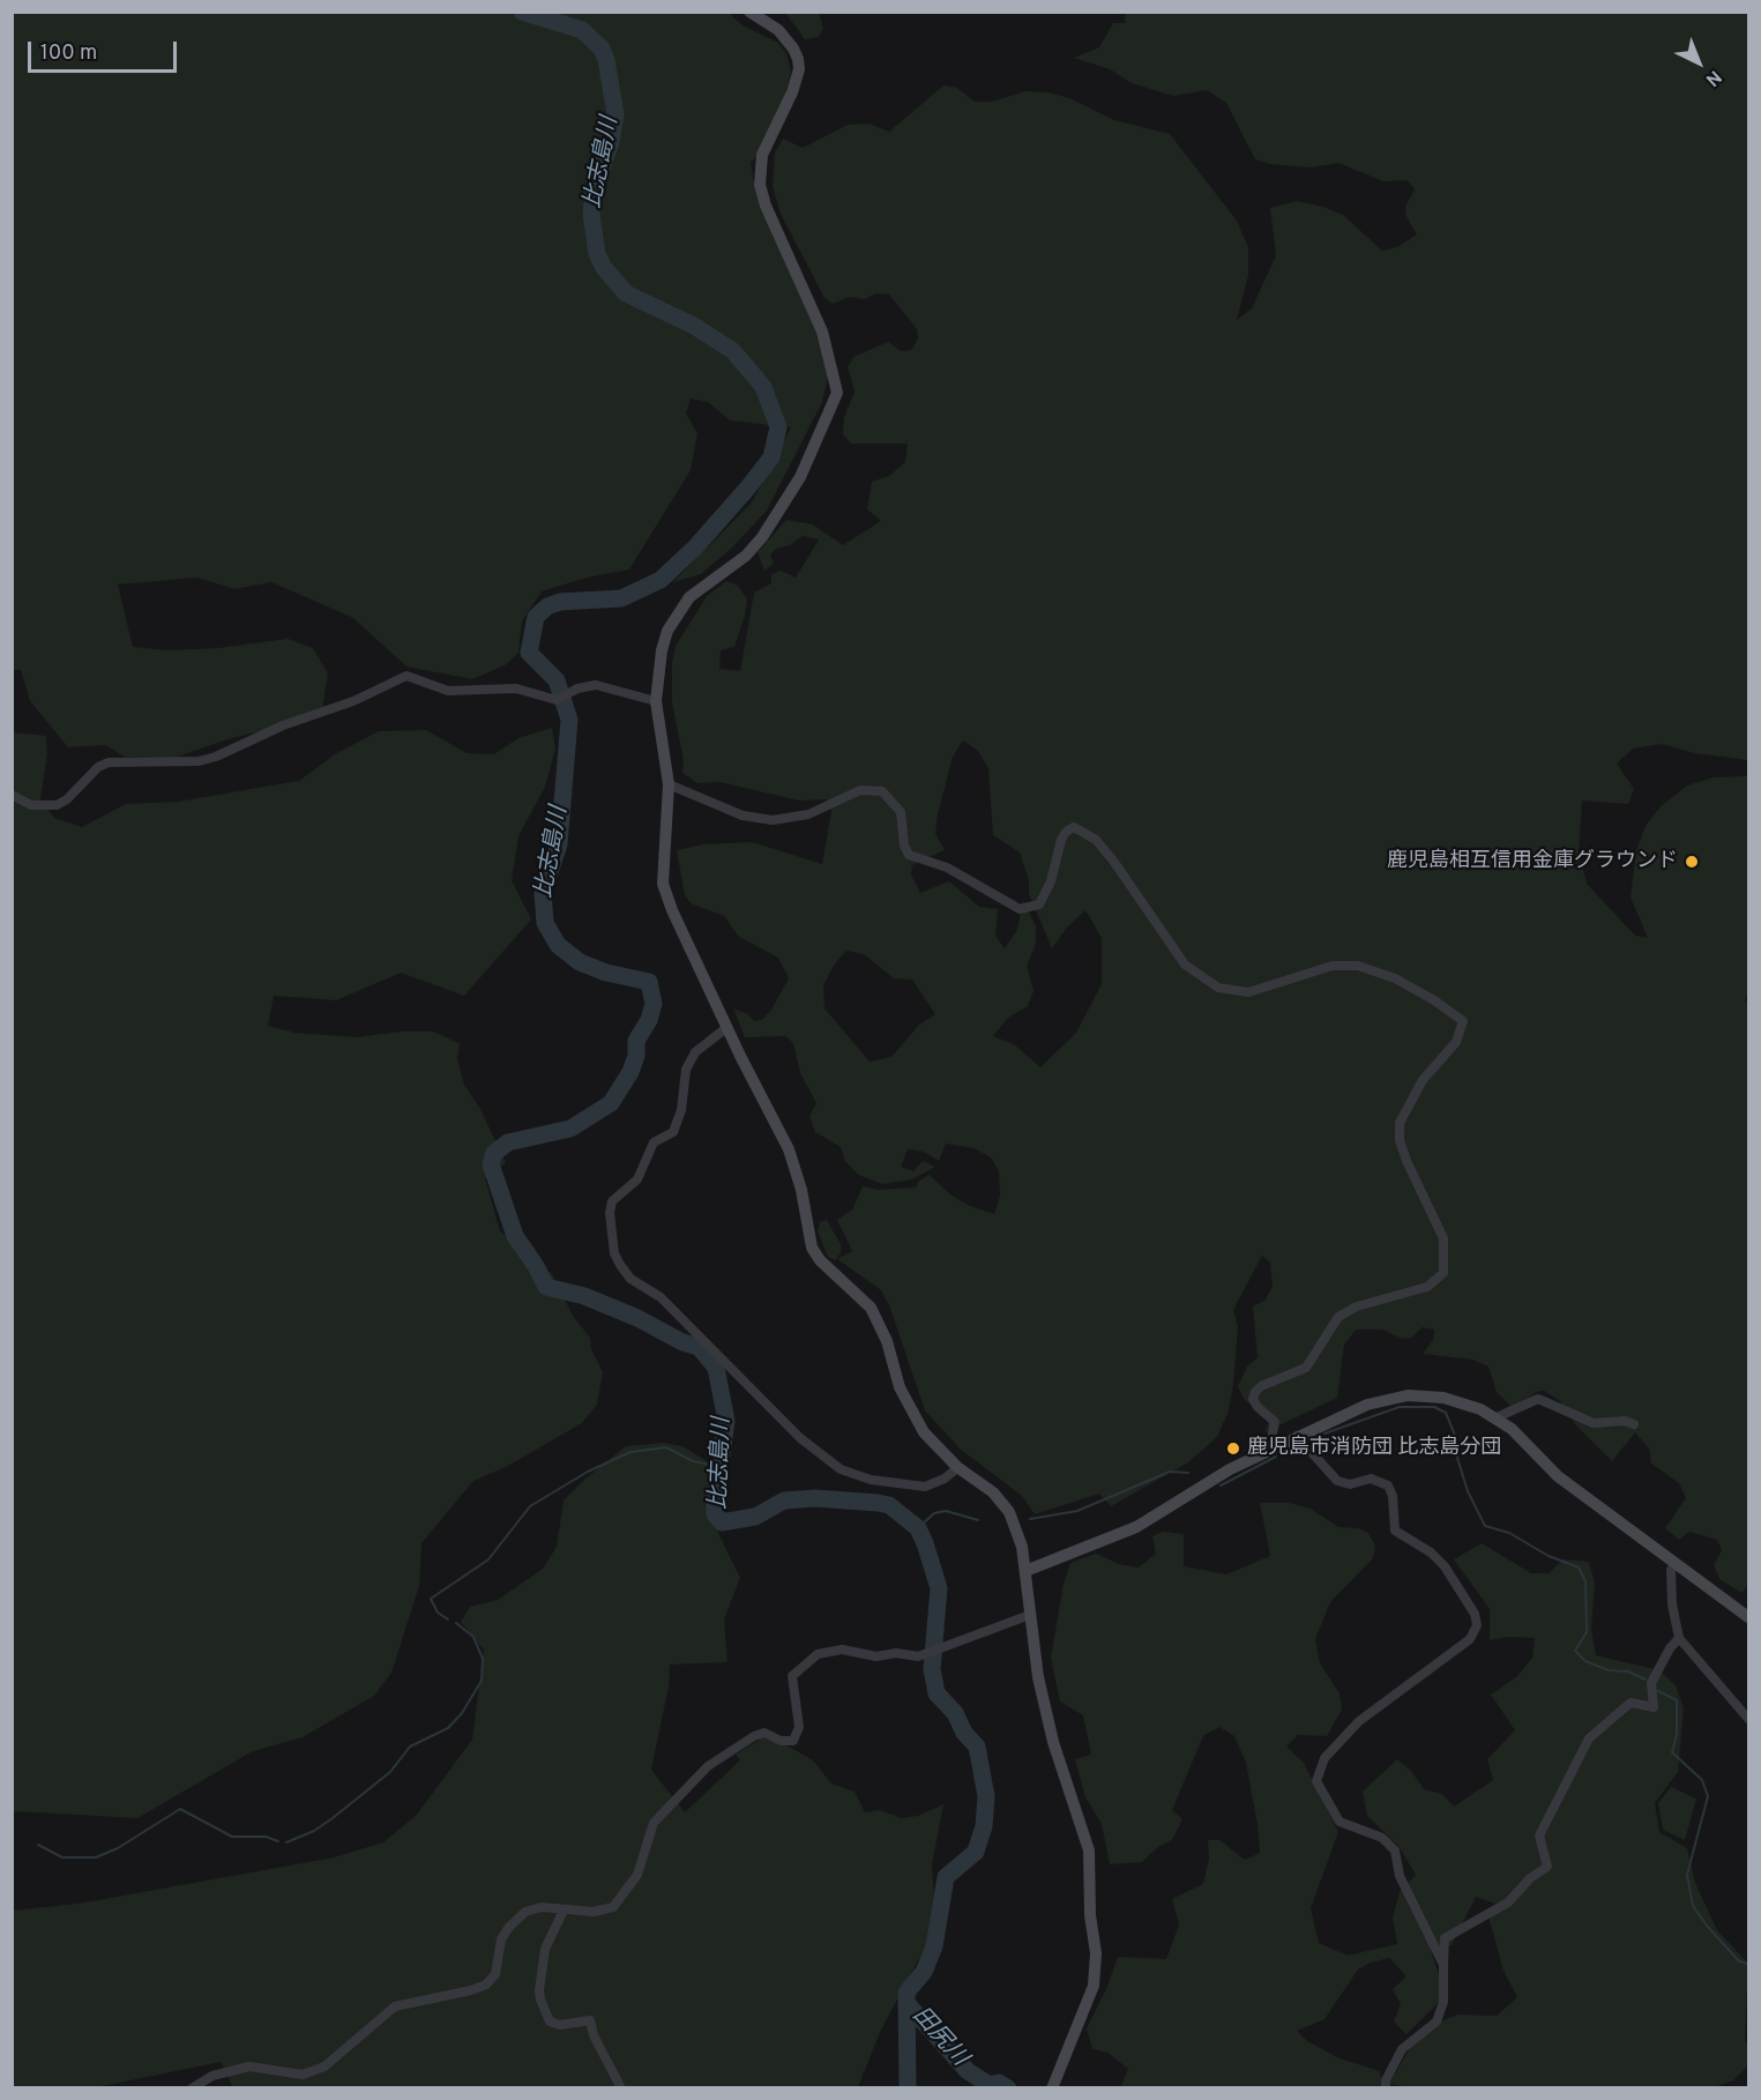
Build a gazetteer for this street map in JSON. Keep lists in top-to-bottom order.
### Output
{
  "water": ["比志島川", "田尻川"],
  "places": ["鹿児島相互信用金庫グラウンド", "鹿児島市消防団 比志島分団"],
  "scale_bar": "100 m",
  "north": "bottom right"
}
